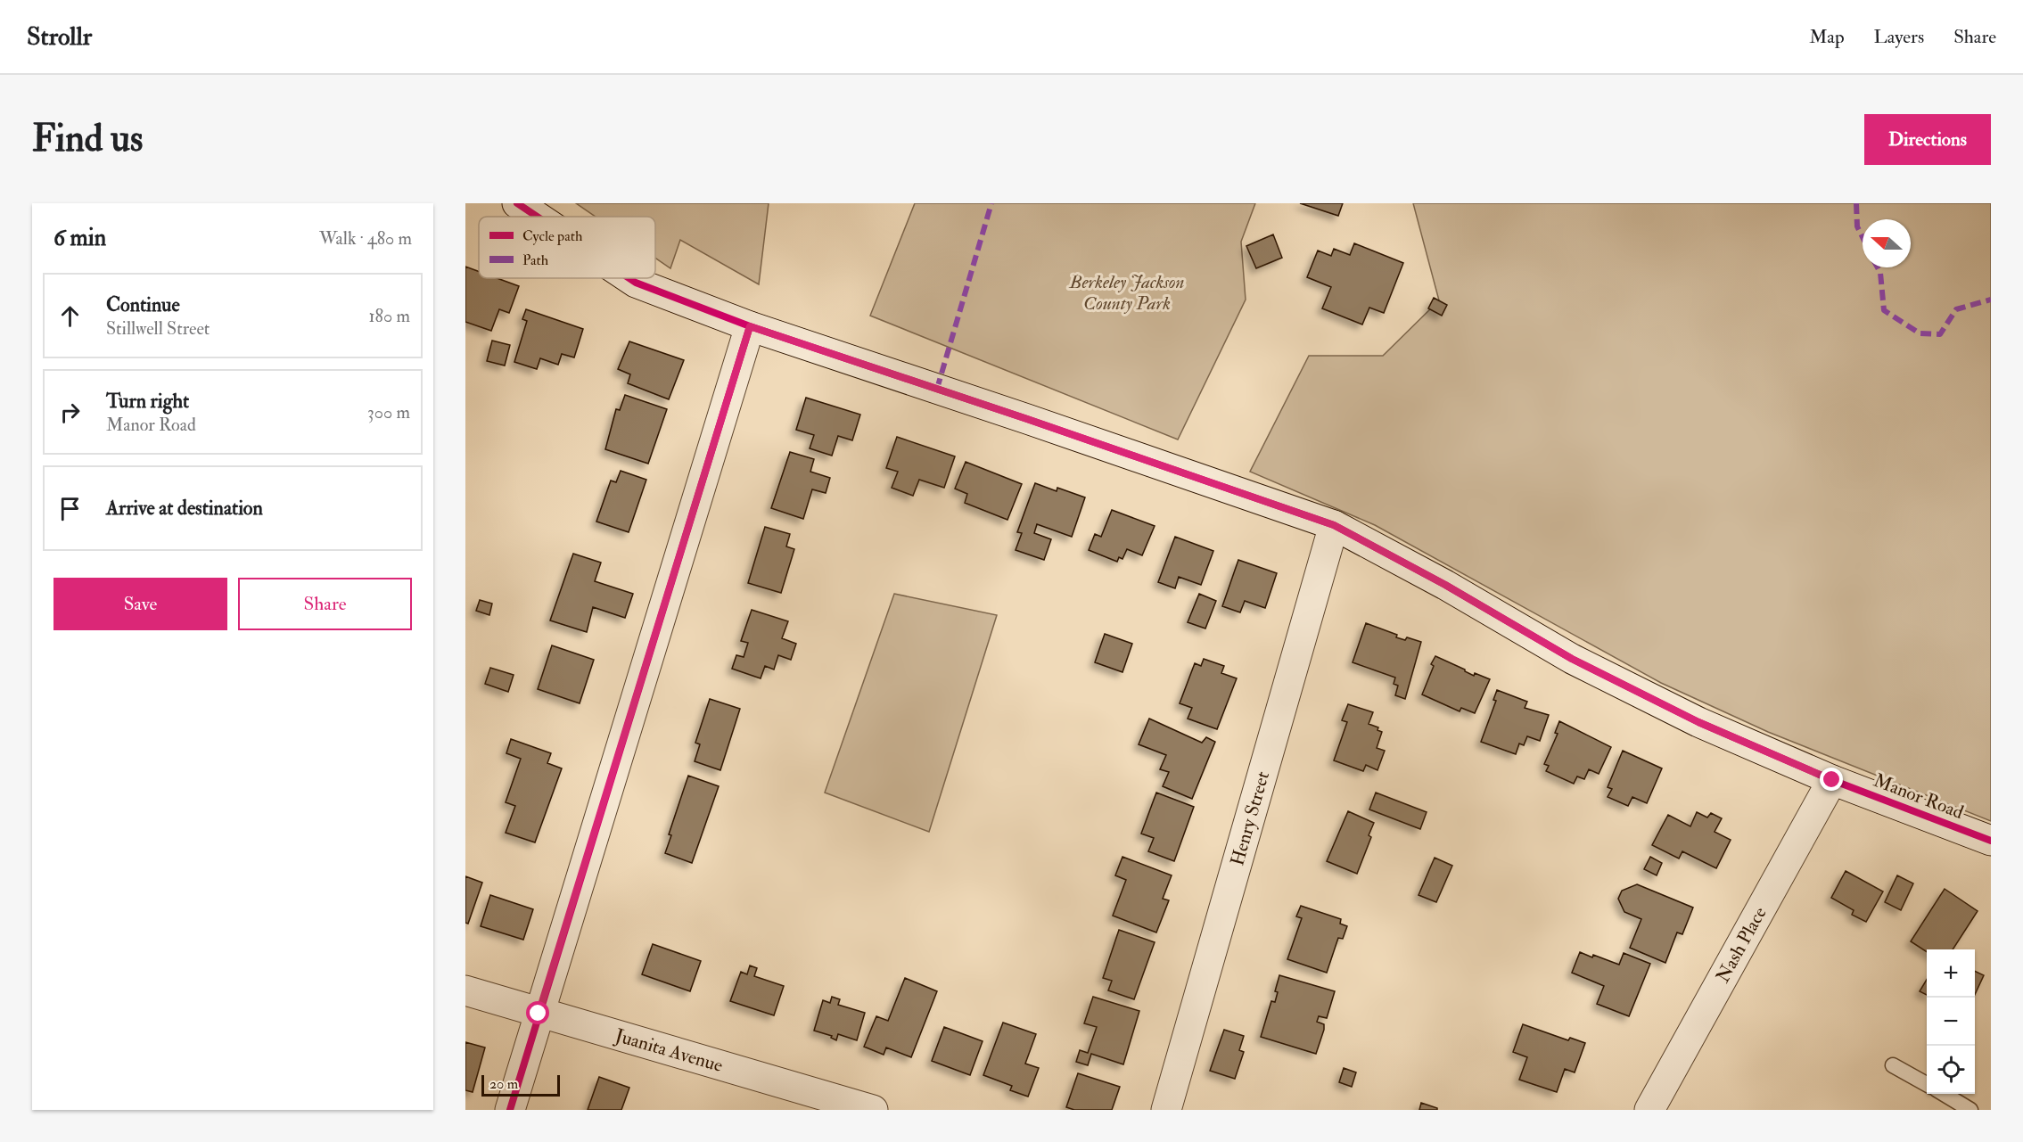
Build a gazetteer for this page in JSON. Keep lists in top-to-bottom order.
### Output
{
  "streets": {
    "street": [
      "Manor Road",
      "Henry Street",
      "Nash Place",
      "Juanita Avenue"
    ]
  },
  "crossings": [
    ["Manor Road", "Henry Street"],
    ["Manor Road", "Nash Place"]
  ],
  "parks": ["Berkeley Jackson County Park"],
  "legend": ["Cycle path", "Path"],
  "scale_bar": "20 m",
  "north": "left",
  "page": {
    "header": "Strollr",
    "nav": ["Map", "Layers", "Share"],
    "buttons": [
      "Directions",
      ["Save", "Share"]
    ],
    "title": "Find us",
    "heading": ["6 min", "Walk · 480 m"],
    "list": [
      ["Continue", "Stillwell Street", "180 m"],
      ["Turn right", "Manor Road", "300 m"],
      "Arrive at destination"
    ],
    "map_buttons": ["+", "−"],
    "scale": "20 m"
  }
}
